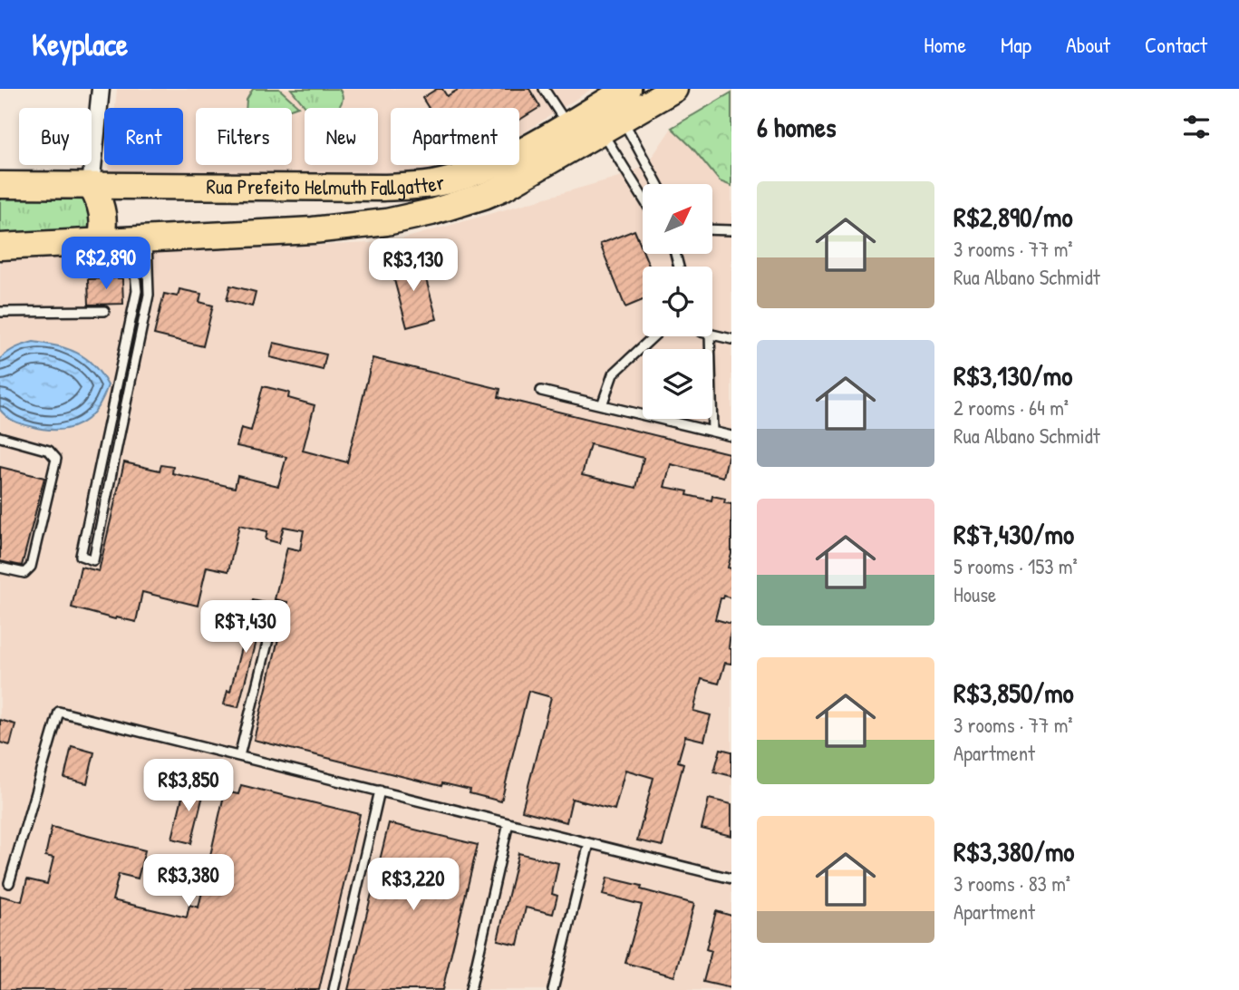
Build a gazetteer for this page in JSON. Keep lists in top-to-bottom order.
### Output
{
  "streets": {
    "main road": ["Rua Prefeito Helmuth Fallgatter"]
  },
  "north": "top right",
  "page": {
    "header": "Keyplace",
    "nav": [
      "Home",
      "Map",
      "About",
      "Contact"
    ],
    "heading": "6 homes",
    "chip": [
      "Buy",
      "Rent",
      "Filters",
      "New",
      "Apartment"
    ],
    "list": [
      {
        "name": "R$2,890/mo",
        "note": "3 rooms · 77 m² · Rua Albano Schmidt"
      },
      {
        "name": "R$3,130/mo",
        "note": "2 rooms · 64 m² · Rua Albano Schmidt"
      },
      {
        "name": "R$7,430/mo",
        "note": "5 rooms · 153 m² · House"
      },
      {
        "name": "R$3,850/mo",
        "note": "3 rooms · 77 m² · Apartment"
      },
      {
        "name": "R$3,380/mo",
        "note": "3 rooms · 83 m² · Apartment"
      }
    ],
    "price": [
      "R$2,890",
      "R$3,130",
      "R$7,430",
      "R$3,850",
      "R$3,380",
      "R$3,220"
    ]
  }
}
